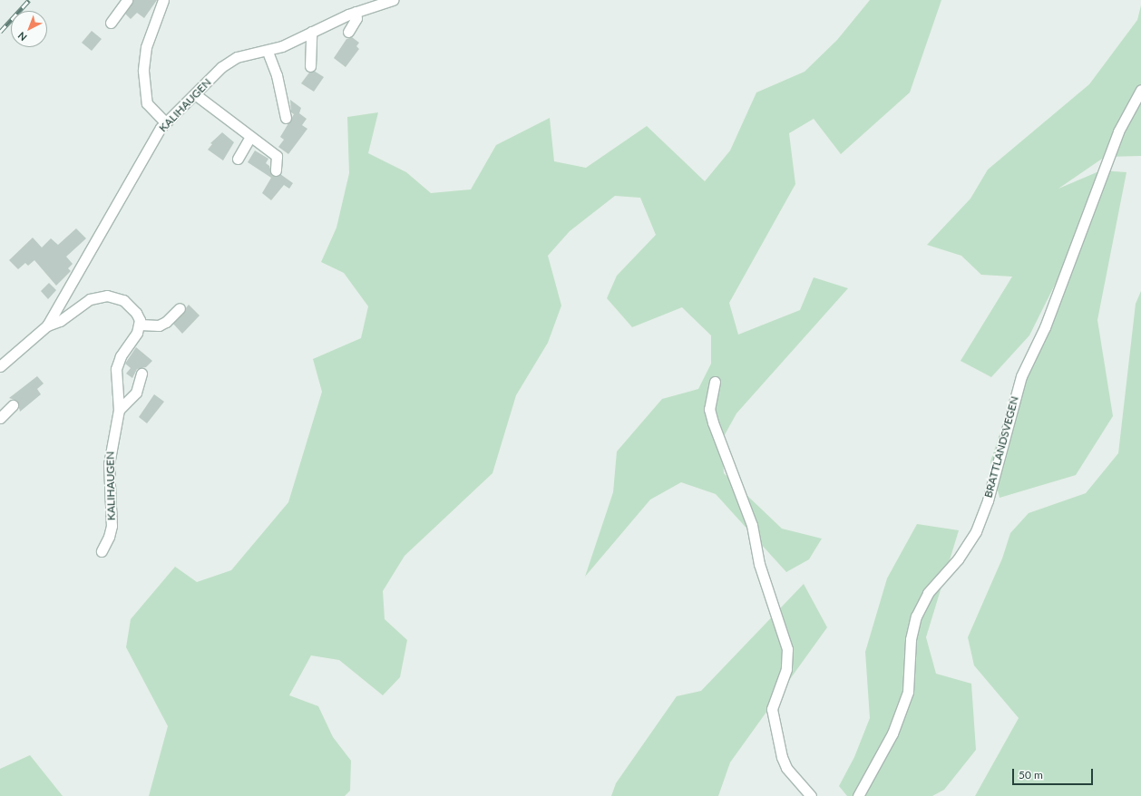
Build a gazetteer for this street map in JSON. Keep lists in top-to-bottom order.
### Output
{
  "streets": {
    "street": ["KALIHAUGEN", "BRATTLANDSVEGEN"]
  },
  "scale_bar": "50 m",
  "north": "bottom left"
}
